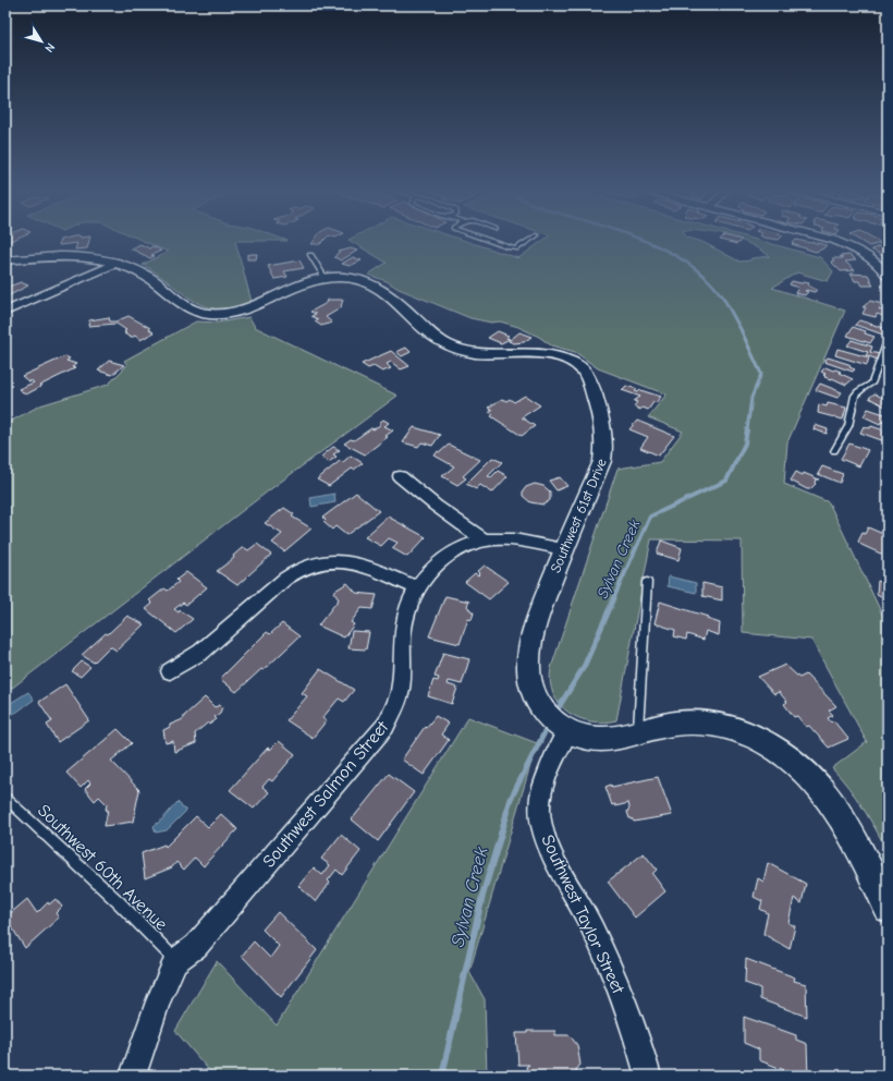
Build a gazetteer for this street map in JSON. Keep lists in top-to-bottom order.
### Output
{
  "streets": {
    "street": ["Southwest 61st Drive", "Southwest Salmon Street", "Southwest Taylor Street"],
    "lane": ["Southwest 60th Avenue"]
  },
  "crossings": [
    ["Southwest 61st Drive", "Southwest Salmon Street"],
    ["Southwest 61st Drive", "Southwest Taylor Street"],
    ["Southwest Salmon Street", "Southwest 60th Avenue"]
  ],
  "water": ["Sylvan Creek"],
  "north": "bottom right"
}
